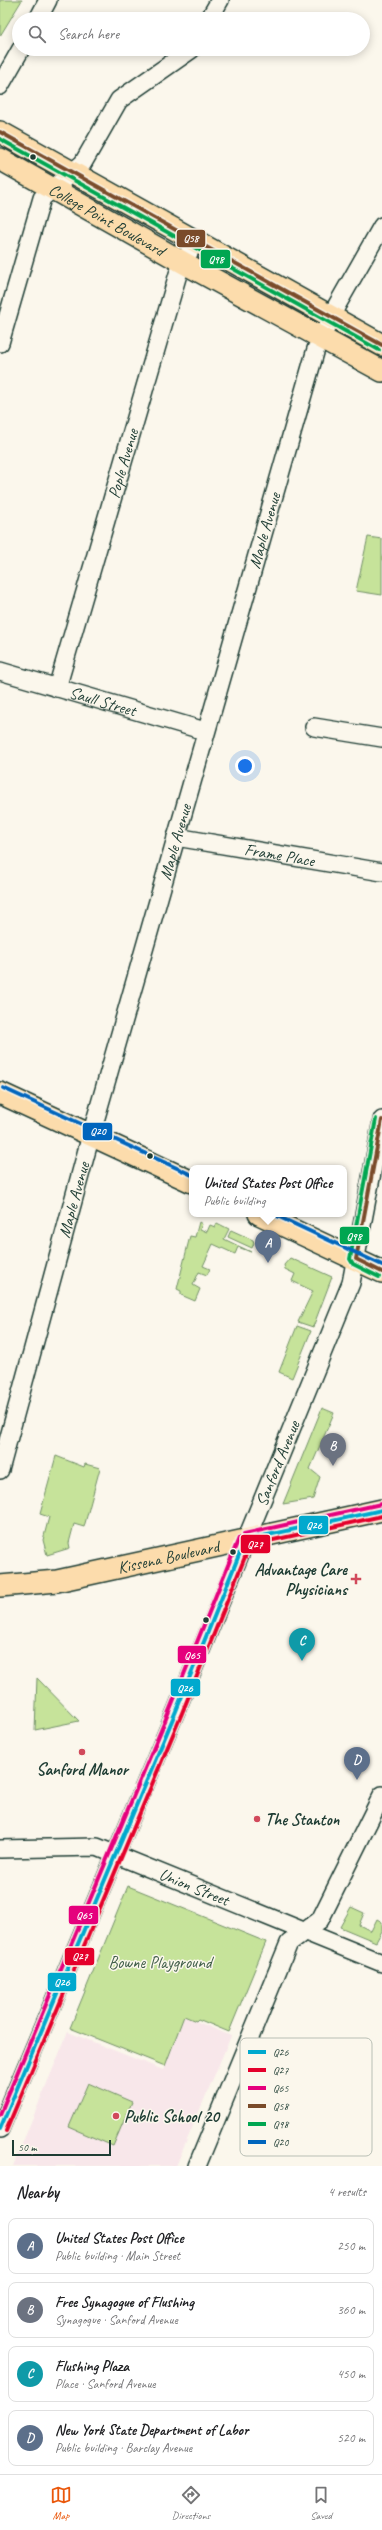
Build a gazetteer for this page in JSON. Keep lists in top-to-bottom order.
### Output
{
  "streets": {
    "main road": ["College Point Boulevard", "Kissena Boulevard"],
    "street": [
      "Pople Avenue",
      "Maple Avenue",
      "Saull Street",
      "Frame Place",
      "Sanford Avenue",
      "Union Street"
    ]
  },
  "crossings": [
    ["College Point Boulevard", "Pople Avenue"],
    ["College Point Boulevard", "Maple Avenue"],
    ["Pople Avenue", "Saull Street"],
    ["Maple Avenue", "Saull Street"],
    ["Maple Avenue", "Frame Place"],
    ["Sanford Avenue", "Kissena Boulevard"],
    ["Sanford Avenue", "Union Street"]
  ],
  "parks": ["Bowne Playground"],
  "places": {
    "health": ["Advantage Care Physicians"],
    "other": ["Sanford Manor", "The Stanton", "Public School 20"]
  },
  "lines": [
    "transit line Q58",
    "transit line Q98",
    "transit line Q20",
    "transit line Q65",
    "transit line Q26",
    "transit line Q27"
  ],
  "legend": [
    "Q26",
    "Q27",
    "Q65",
    "Q58",
    "Q98",
    "Q20"
  ],
  "scale_bar": "50 m",
  "page": {
    "search": "Search here",
    "popup": ["United States Post Office", "Public building"],
    "pins": [
      "A",
      "B",
      "C",
      "D"
    ],
    "scale": "50 m",
    "heading": ["Nearby", "4 results"],
    "list": [
      {
        "mark": "A",
        "name": "United States Post Office",
        "note": "Public building · Main Street",
        "value": "250 m"
      },
      {
        "mark": "B",
        "name": "Free Synagogue of Flushing",
        "note": "Synagogue · Sanford Avenue",
        "value": "360 m"
      },
      {
        "mark": "C",
        "name": "Flushing Plaza",
        "note": "Place · Sanford Avenue",
        "value": "450 m"
      },
      {
        "mark": "D",
        "name": "New York State Department of Labor",
        "note": "Public building · Barclay Avenue",
        "value": "520 m"
      }
    ],
    "nav": ["Map", "Directions", "Saved"]
  }
}
